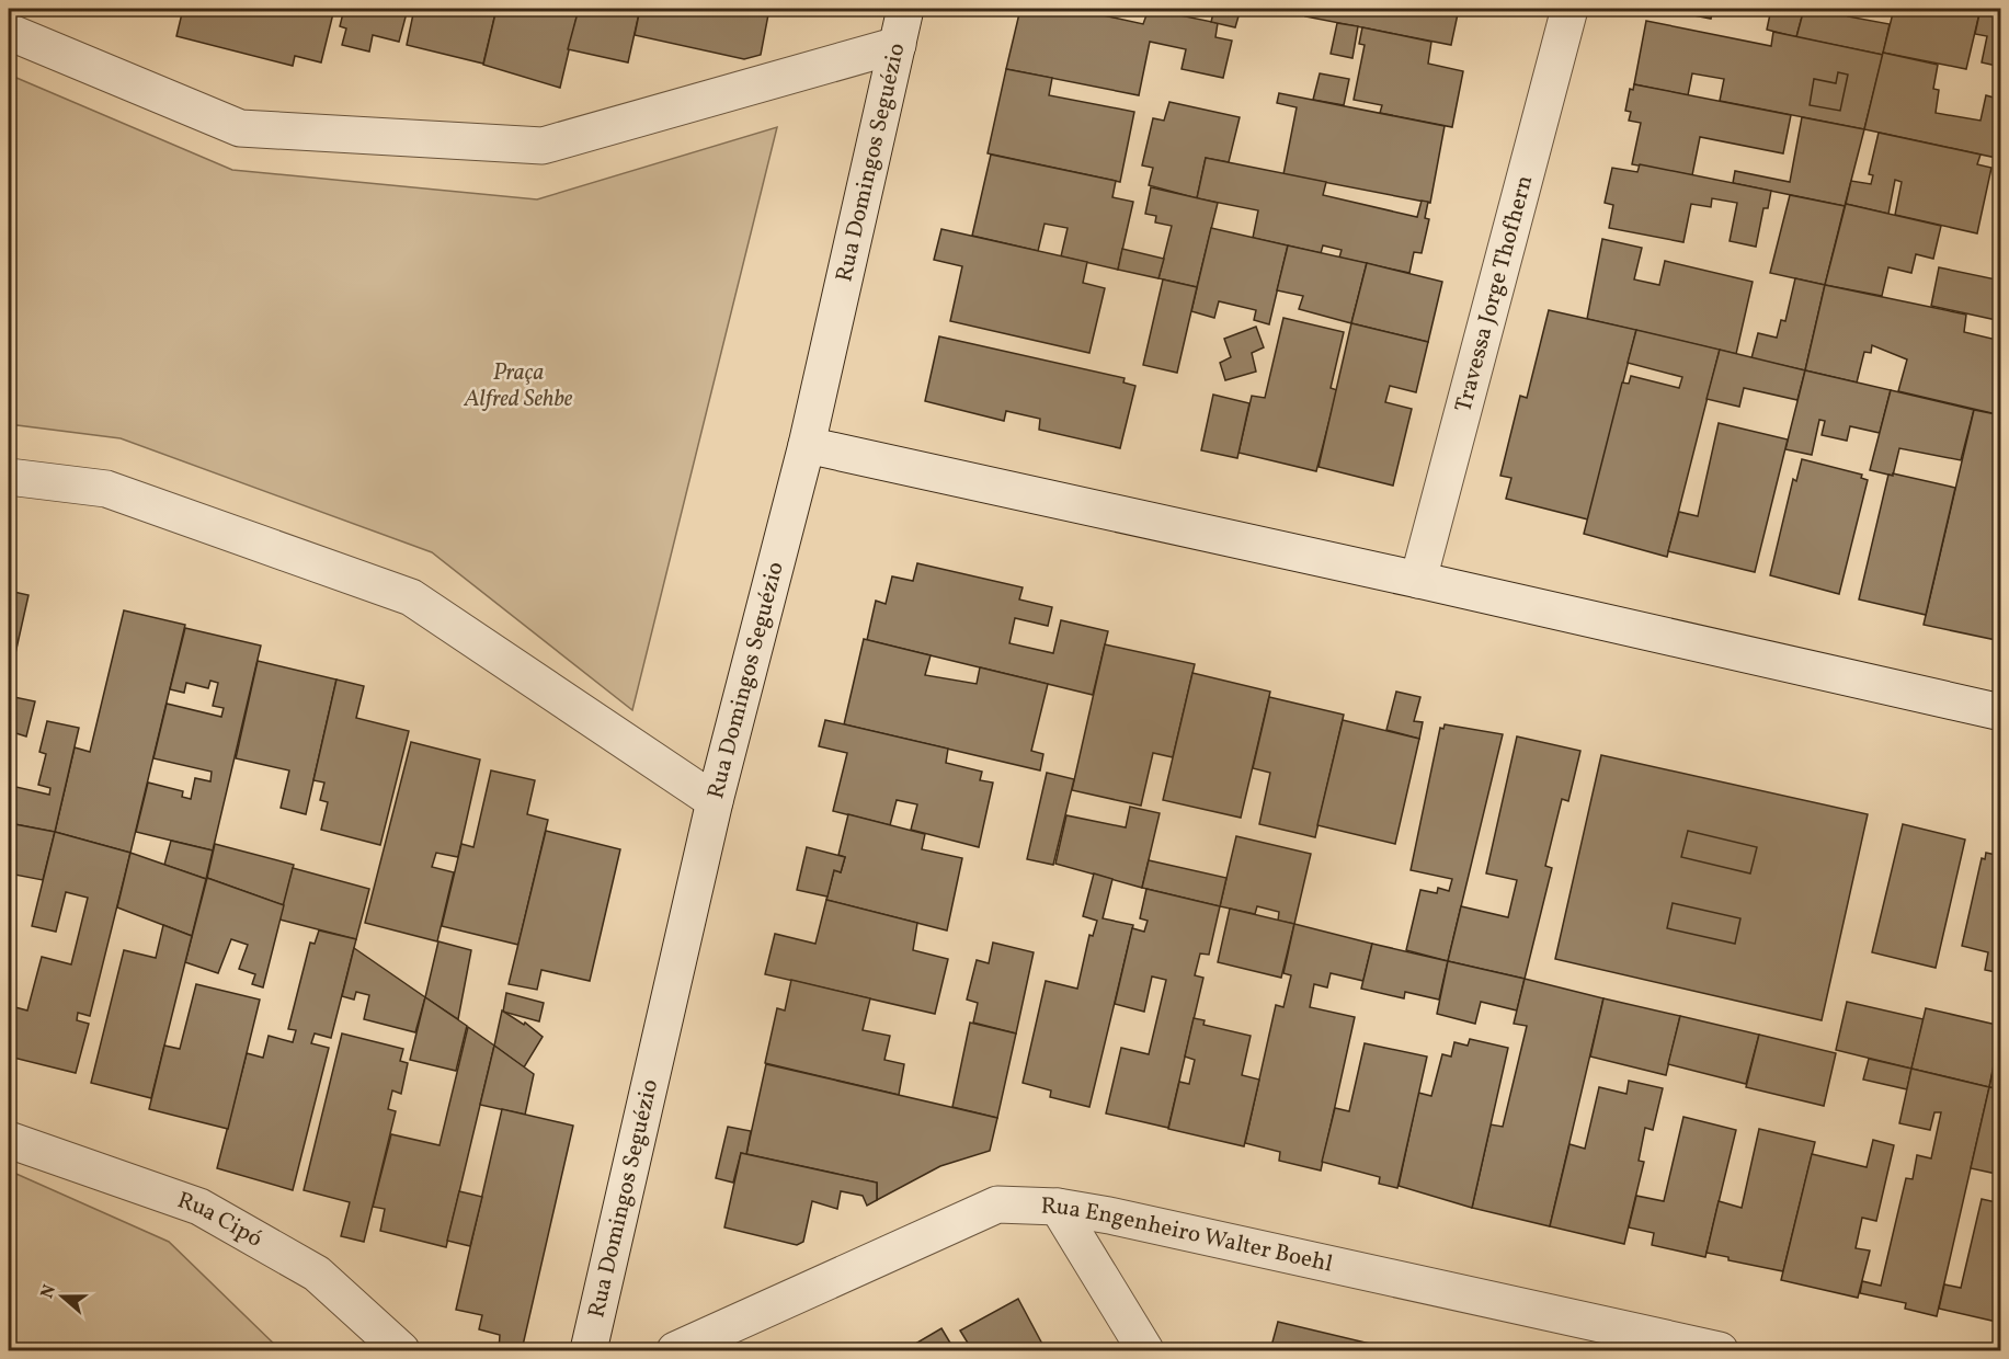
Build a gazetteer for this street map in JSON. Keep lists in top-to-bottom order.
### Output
{
  "streets": {
    "street": [
      "Rua Domingos Seguézio",
      "Travessa Jorge Thofhern",
      "Rua Cipó",
      "Rua Engenheiro Walter Boehl"
    ]
  },
  "parks": ["Praça Alfred Sehbe"],
  "north": "left"
}
